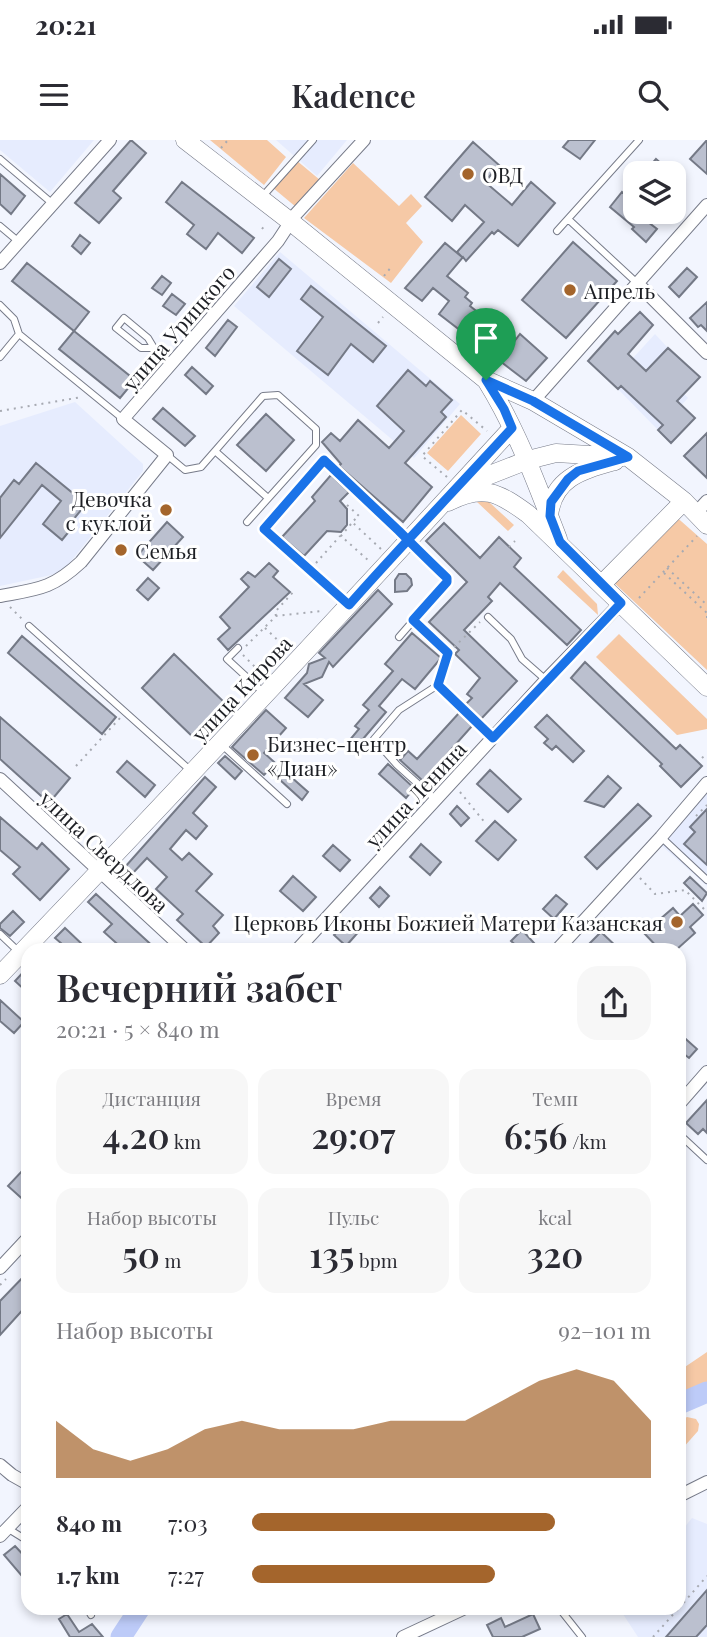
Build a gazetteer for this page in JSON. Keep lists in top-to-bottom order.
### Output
{
  "streets": {
    "street": [
      "улица Урицкого",
      "улица Кирова",
      "улица Ленина",
      "улица Свердлова"
    ]
  },
  "crossings": [
    ["улица Кирова", "улица Свердлова"]
  ],
  "places": [
    "ОВД",
    "Апрель",
    "Девочка с куклой",
    "Семья",
    "Бизнес-центр «Диан»",
    "Церковь Иконы Божией Матери Казанская"
  ],
  "page": {
    "status": "20:21",
    "header": "Kadence",
    "heading": ["Вечерний забег", "20:21 · 5 × 840 m"],
    "stats": [
      ["Дистанция", "4.20 km"],
      ["Время", "29:07"],
      ["Темп", "6:56 /km"],
      ["Набор высоты", "50 m"],
      ["Пульс", "135 bpm"],
      ["kcal", "320"]
    ],
    "chart": ["Набор высоты", "92–101 m"],
    "list": [
      {
        "name": "840 m",
        "note": "7:03"
      },
      {
        "name": "1.7 km",
        "note": "7:27"
      }
    ]
  }
}
